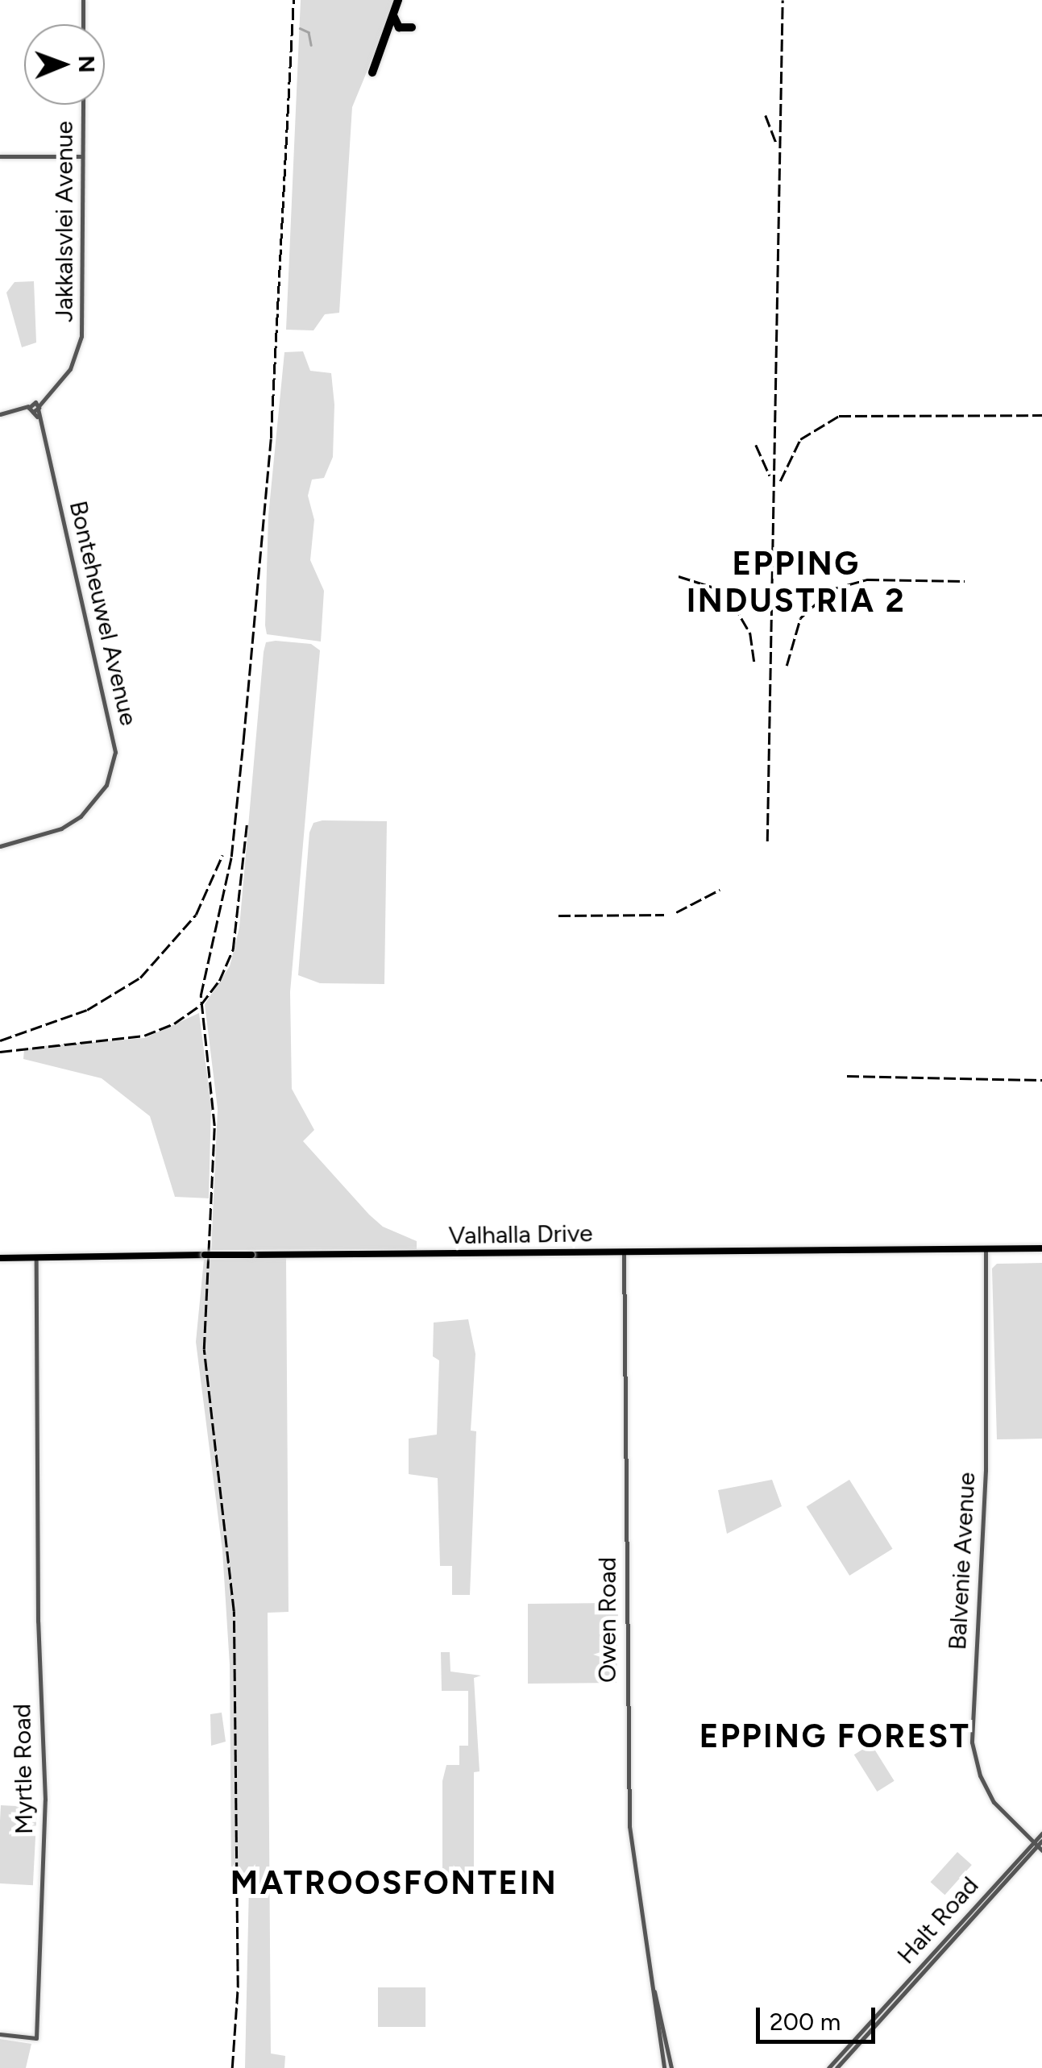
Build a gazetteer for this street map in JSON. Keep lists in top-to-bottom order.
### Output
{
  "streets": {
    "main road": ["Valhalla Drive"],
    "street": [
      "Jakkalsvlei Avenue",
      "Bonteheuwel Avenue",
      "Balvenie Avenue",
      "Owen Road",
      "Myrtle Road",
      "Halt Road"
    ]
  },
  "crossings": [
    ["Jakkalsvlei Avenue", "Bonteheuwel Avenue"],
    ["Valhalla Drive", "Balvenie Avenue"],
    ["Valhalla Drive", "Owen Road"],
    ["Valhalla Drive", "Myrtle Road"],
    ["Balvenie Avenue", "Halt Road"]
  ],
  "districts": ["EPPING INDUSTRIA 2", "EPPING FOREST", "MATROOSFONTEIN"],
  "scale_bar": "200 m",
  "north": "right"
}
